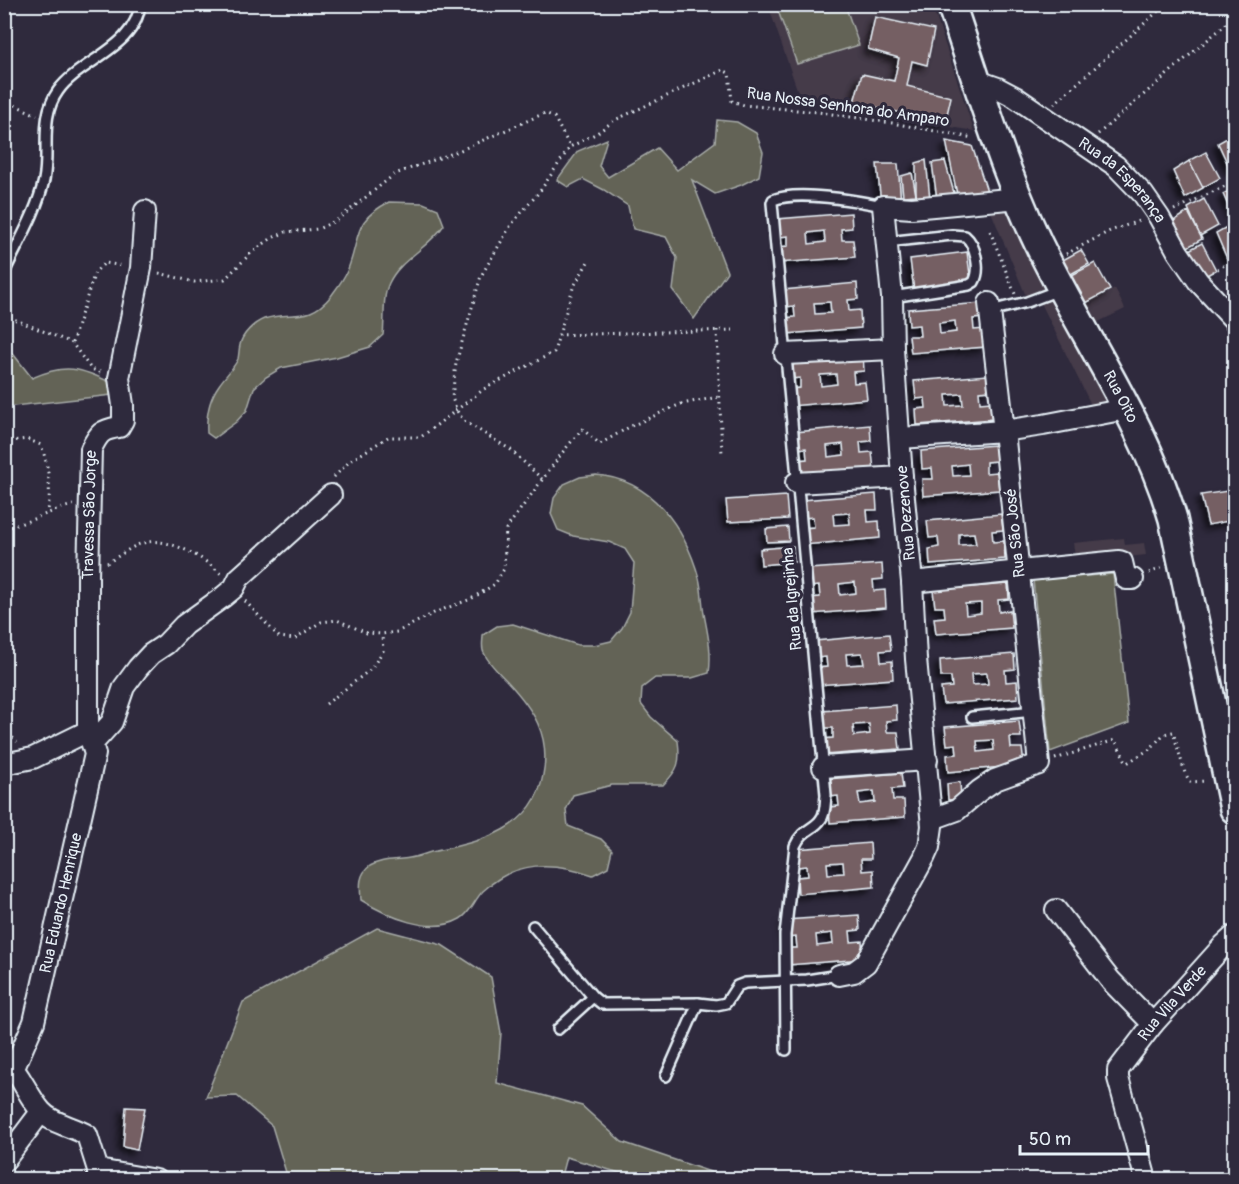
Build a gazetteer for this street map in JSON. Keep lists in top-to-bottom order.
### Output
{
  "streets": {
    "street": [
      "Rua da Esperança",
      "Rua Oito",
      "Rua Dezenove",
      "Travessa São Jorge",
      "Rua São José",
      "Rua Eduardo Henrique",
      "Rua Vila Verde"
    ],
    "lane": ["Rua da Igrejinha"],
    "path": ["Rua Nossa Senhora do Amparo"]
  },
  "crossings": [
    ["Rua Nossa Senhora do Amparo", "Rua Oito"],
    ["Rua da Esperança", "Rua Oito"],
    ["Rua Dezenove", "Rua da Igrejinha"],
    ["Travessa São Jorge", "Rua Eduardo Henrique"]
  ],
  "scale_bar": "50 m"
}
